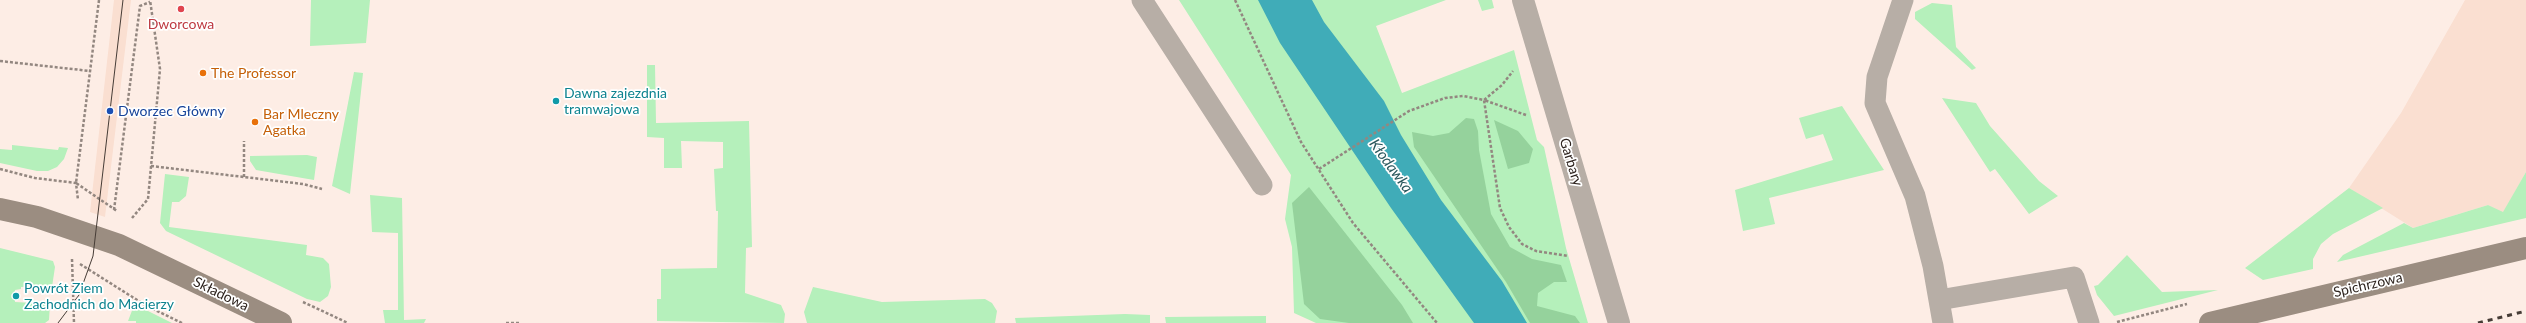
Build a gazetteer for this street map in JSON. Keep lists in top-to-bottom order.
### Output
{
  "streets": {
    "street": ["Garbary", "Spichrzowa", "Składowa"]
  },
  "water": ["Kłodawka"],
  "places": [
    "Dworcowa",
    "The Professor",
    "Dawna zajezdnia tramwajowa",
    "Dworzec Główny",
    "Bar Mleczny Agatka",
    "Powrót Ziem Zachodnich do Macierzy"
  ]
}
